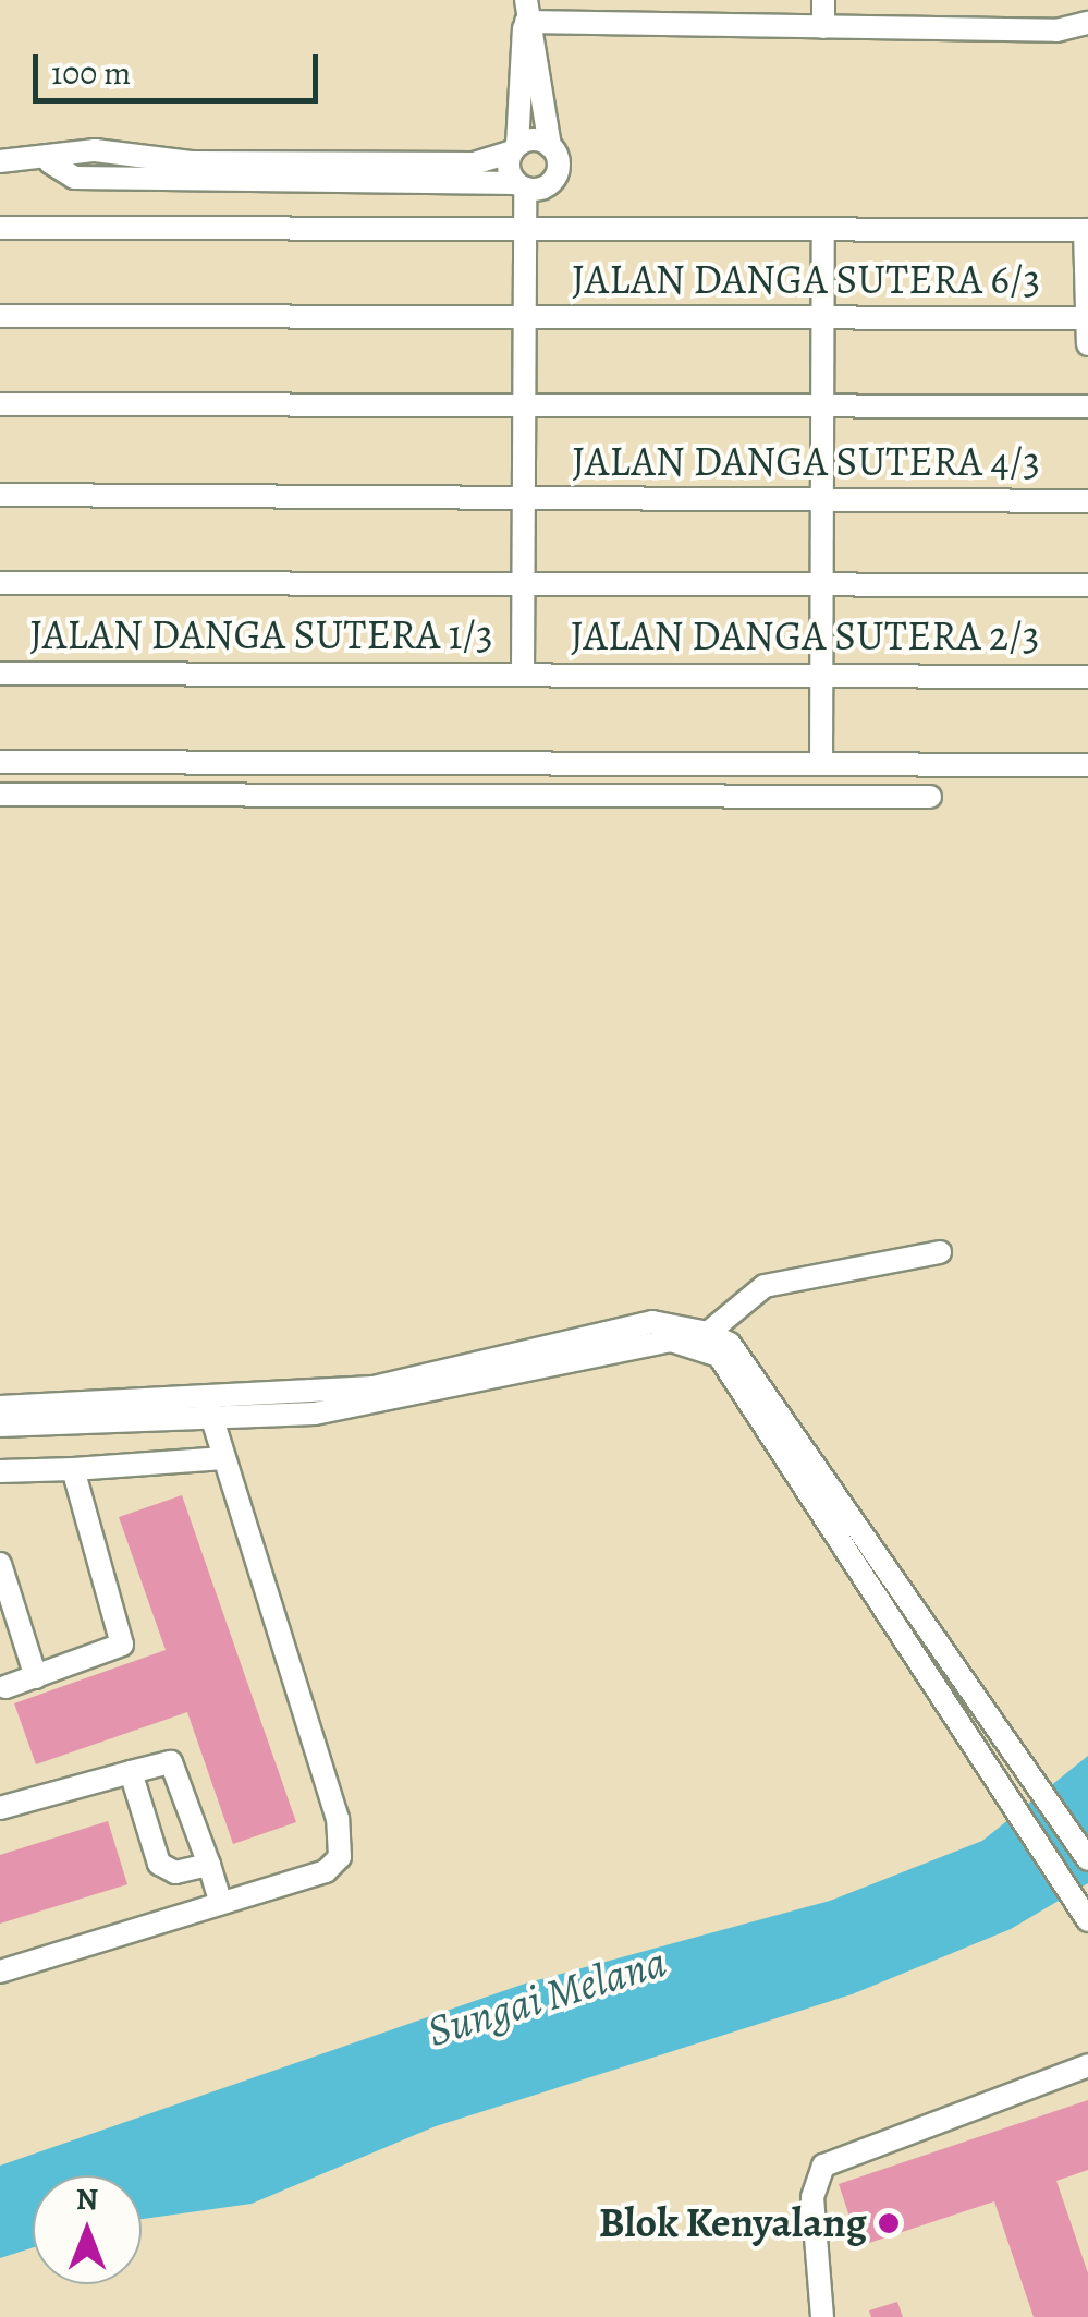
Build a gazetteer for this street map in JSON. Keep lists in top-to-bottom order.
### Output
{
  "streets": {
    "street": [
      "JALAN DANGA SUTERA 6/3",
      "JALAN DANGA SUTERA 4/3",
      "JALAN DANGA SUTERA 1/3",
      "JALAN DANGA SUTERA 2/3"
    ]
  },
  "crossings": [
    ["JALAN DANGA SUTERA 1/3", "JALAN DANGA SUTERA 2/3"]
  ],
  "water": ["Sungai Melana"],
  "places": ["Blok Kenyalang"],
  "scale_bar": "100 m",
  "north": "top"
}
